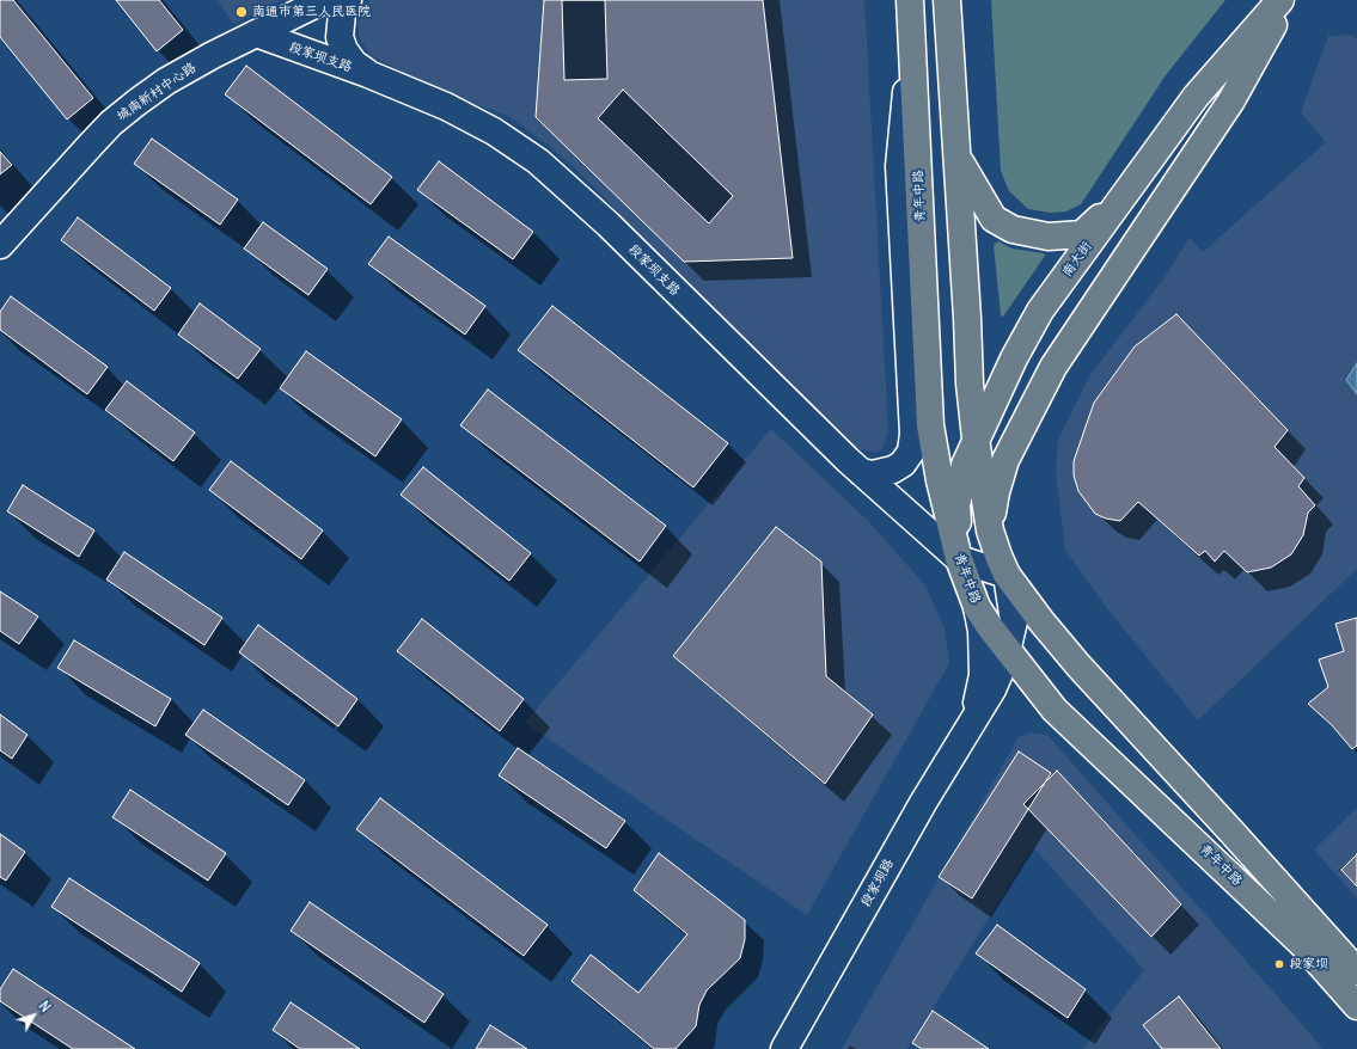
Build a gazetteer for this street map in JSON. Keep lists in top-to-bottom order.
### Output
{
  "streets": {
    "main road": ["青年中路", "南大街"],
    "street": ["段家坝支路", "城南新村中心路", "段家坝路"]
  },
  "crossings": [
    ["段家坝支路", "城南新村中心路"],
    ["段家坝支路", "青年中路"],
    ["段家坝支路", "南大街"],
    ["段家坝支路", "段家坝路"],
    ["青年中路", "南大街"],
    ["青年中路", "段家坝路"]
  ],
  "places": ["南通市第三人民医院", "段家坝"],
  "north": "top right"
}
